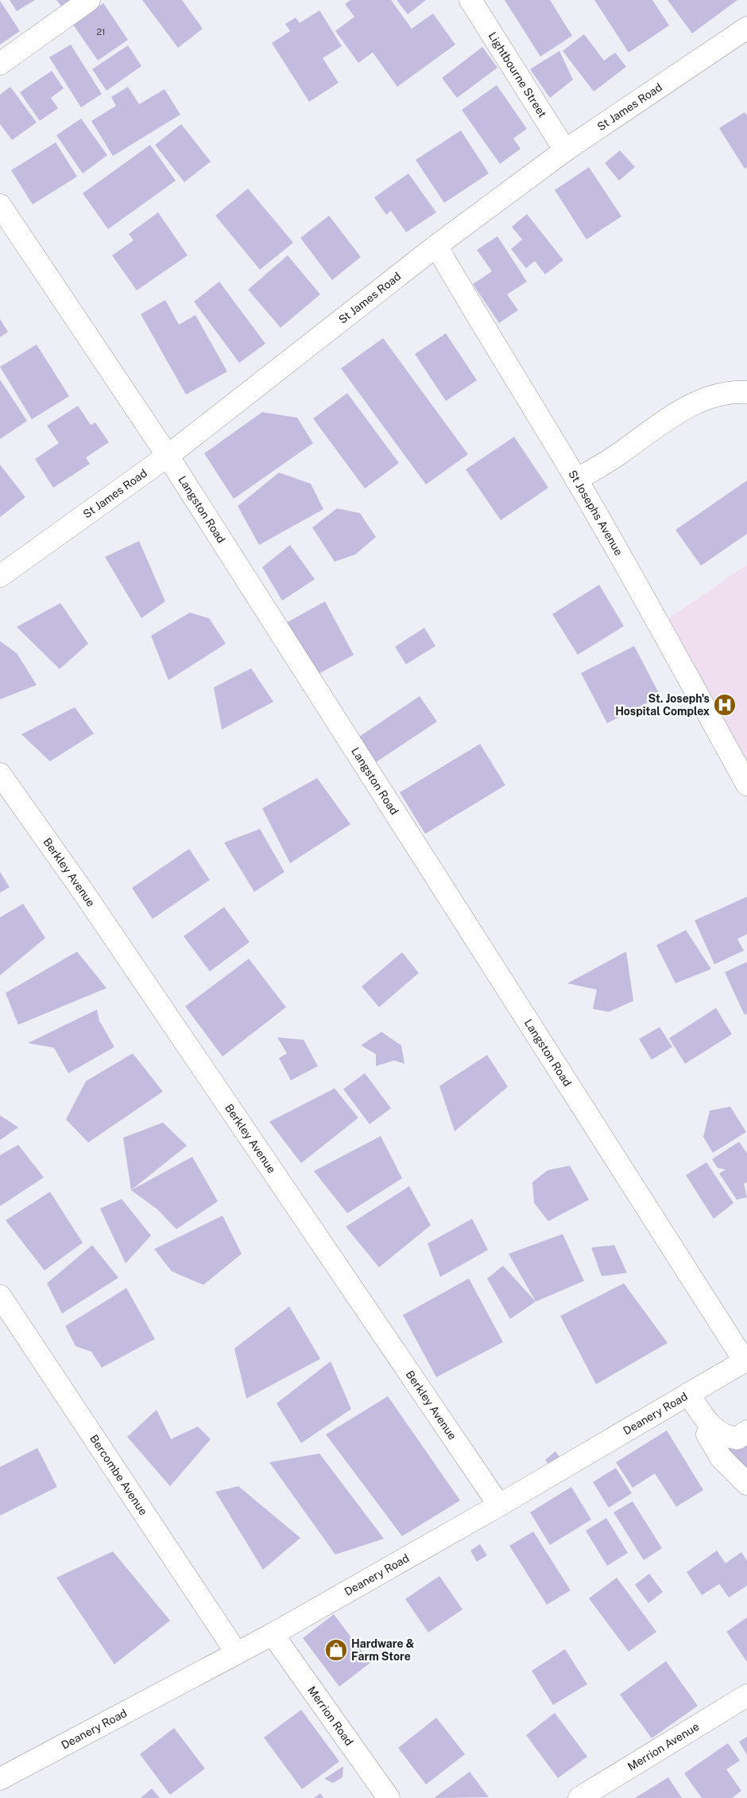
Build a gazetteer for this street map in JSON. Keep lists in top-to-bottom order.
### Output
{
  "streets": {
    "street": [
      "Lightbourne Street",
      "St James Road",
      "Langston Road",
      "St Josephs Avenue",
      "Berkley Avenue",
      "Deanery Road",
      "Bercombe Avenue",
      "Merrion Road",
      "Merrion Avenue"
    ]
  },
  "crossings": [
    ["Lightbourne Street", "St James Road"],
    ["St James Road", "Langston Road"],
    ["St James Road", "St Josephs Avenue"],
    ["Langston Road", "Deanery Road"],
    ["Berkley Avenue", "Deanery Road"],
    ["Deanery Road", "Bercombe Avenue"],
    ["Deanery Road", "Merrion Road"]
  ],
  "places": {
    "hospital": ["St. Joseph's Hospital Complex"],
    "shop": ["Hardware & Farm Store"]
  },
  "house_numbers": ["21"]
}
